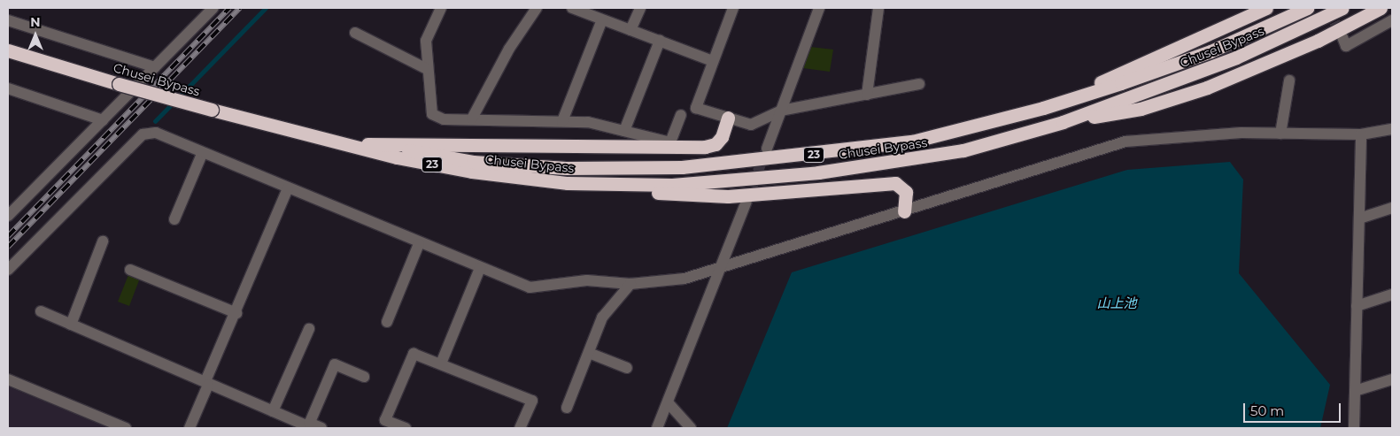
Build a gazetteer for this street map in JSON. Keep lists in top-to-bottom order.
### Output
{
  "streets": {
    "highway": ["Chusei Bypass", "23"]
  },
  "water": ["山上池"],
  "scale_bar": "50 m",
  "north": "top"
}
